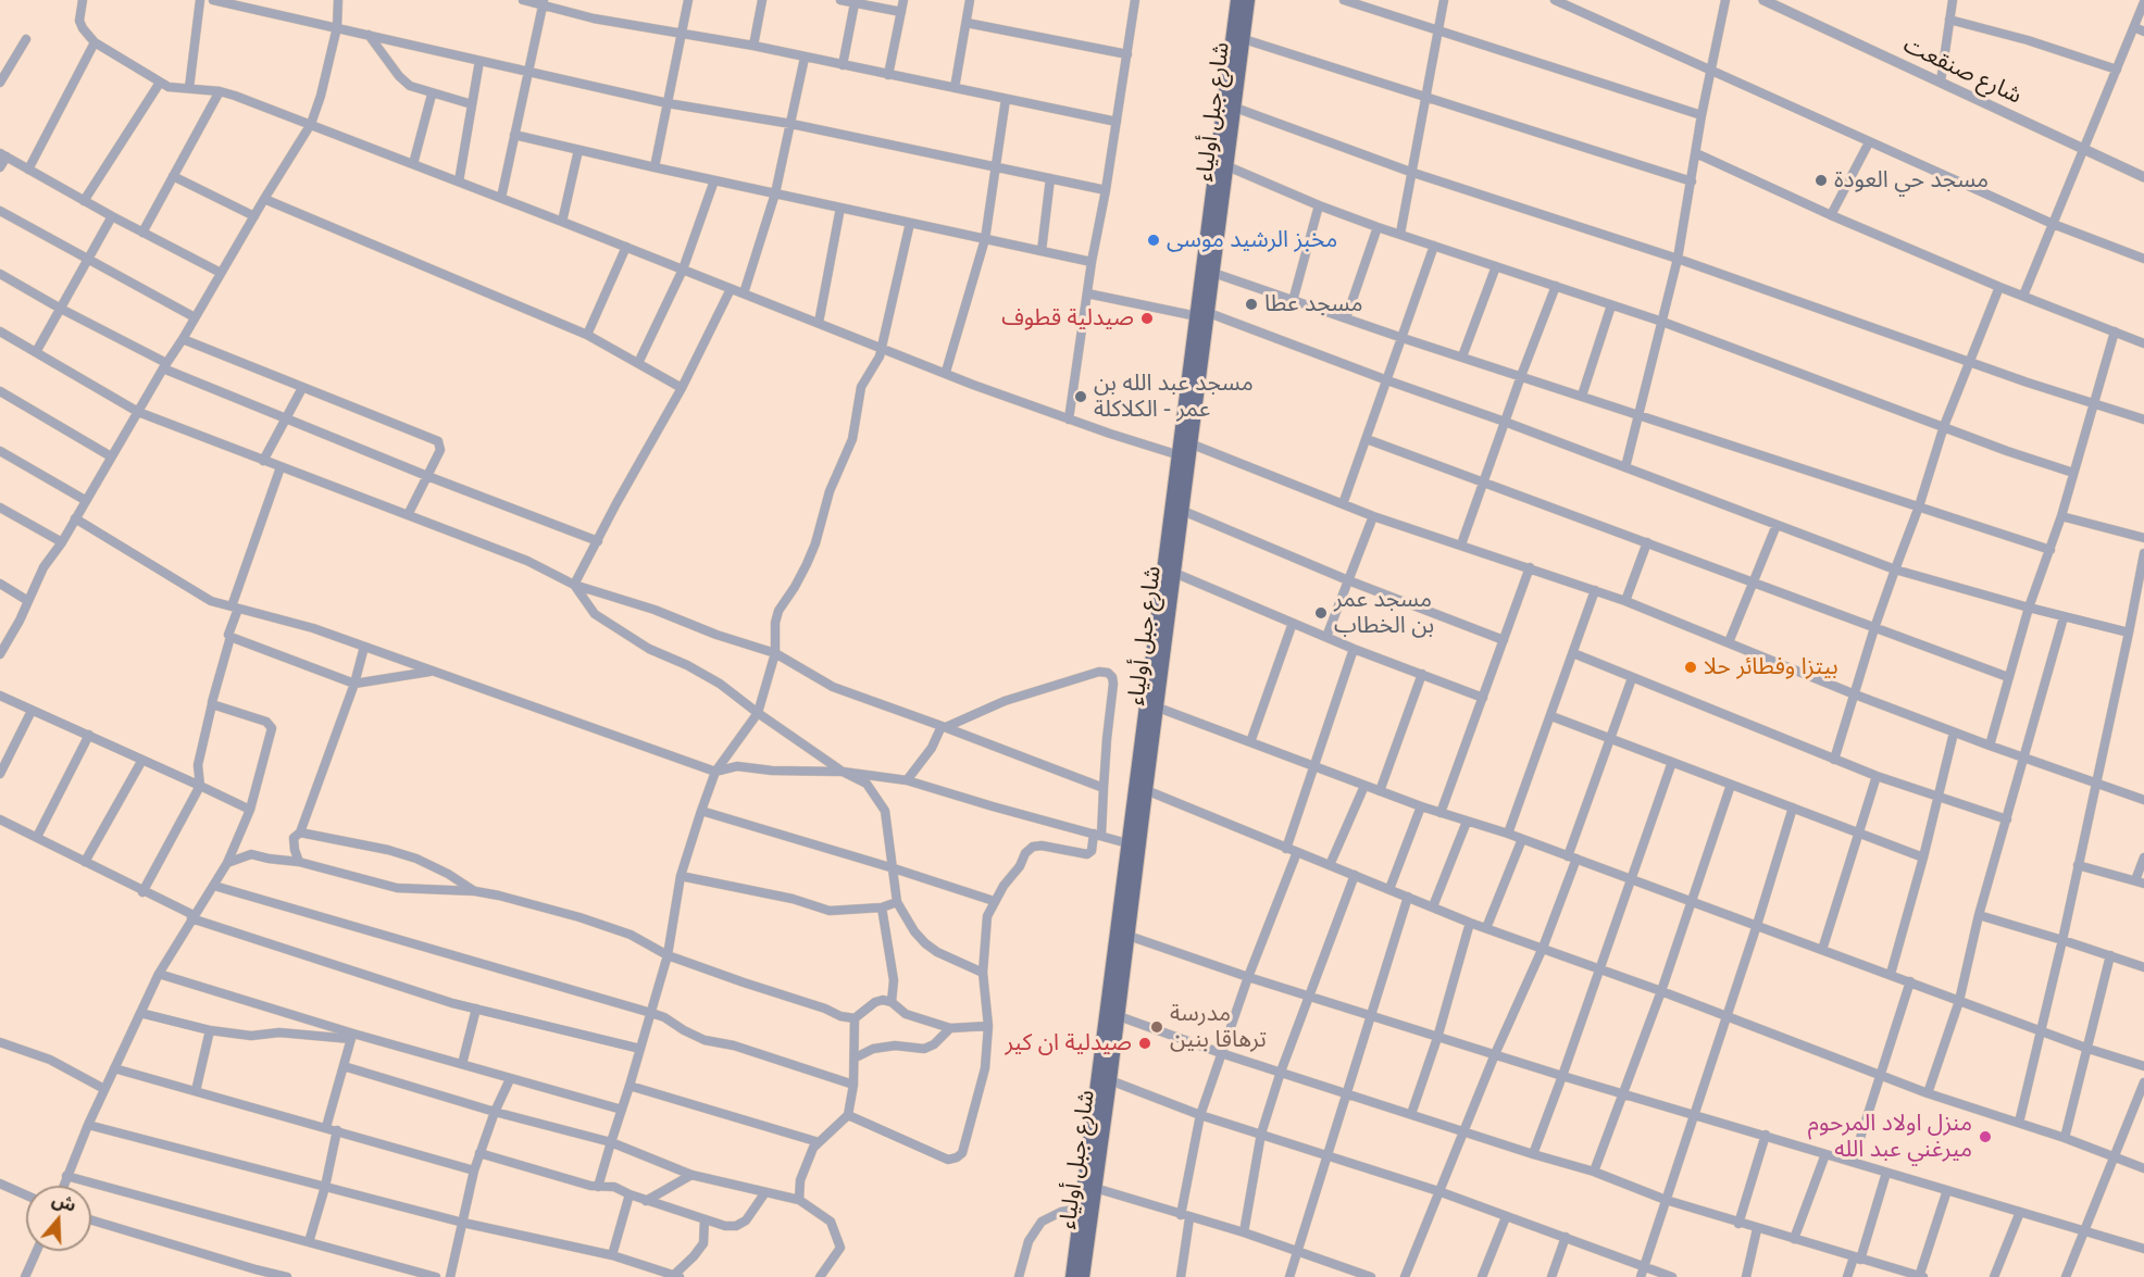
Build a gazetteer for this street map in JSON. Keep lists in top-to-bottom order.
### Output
{
  "streets": {
    "main road": ["شارع جبل أولياء"],
    "street": ["شارع صنقعت"]
  },
  "places": [
    "مسجد حي العودة",
    "مخبز الرشيد موسى",
    "مسجد عطا",
    "صيدلية قطوف",
    "مسجد عبد الله بن عمر - الكلاكلة",
    "مسجد عمر بن الخطاب",
    "بيتزا وفطائر حلا",
    "مدرسة ترهاقا بنين",
    "صيدلية ان كير",
    "منزل اولاد المرحوم ميرغني عبد الله"
  ],
  "north": "top"
}
